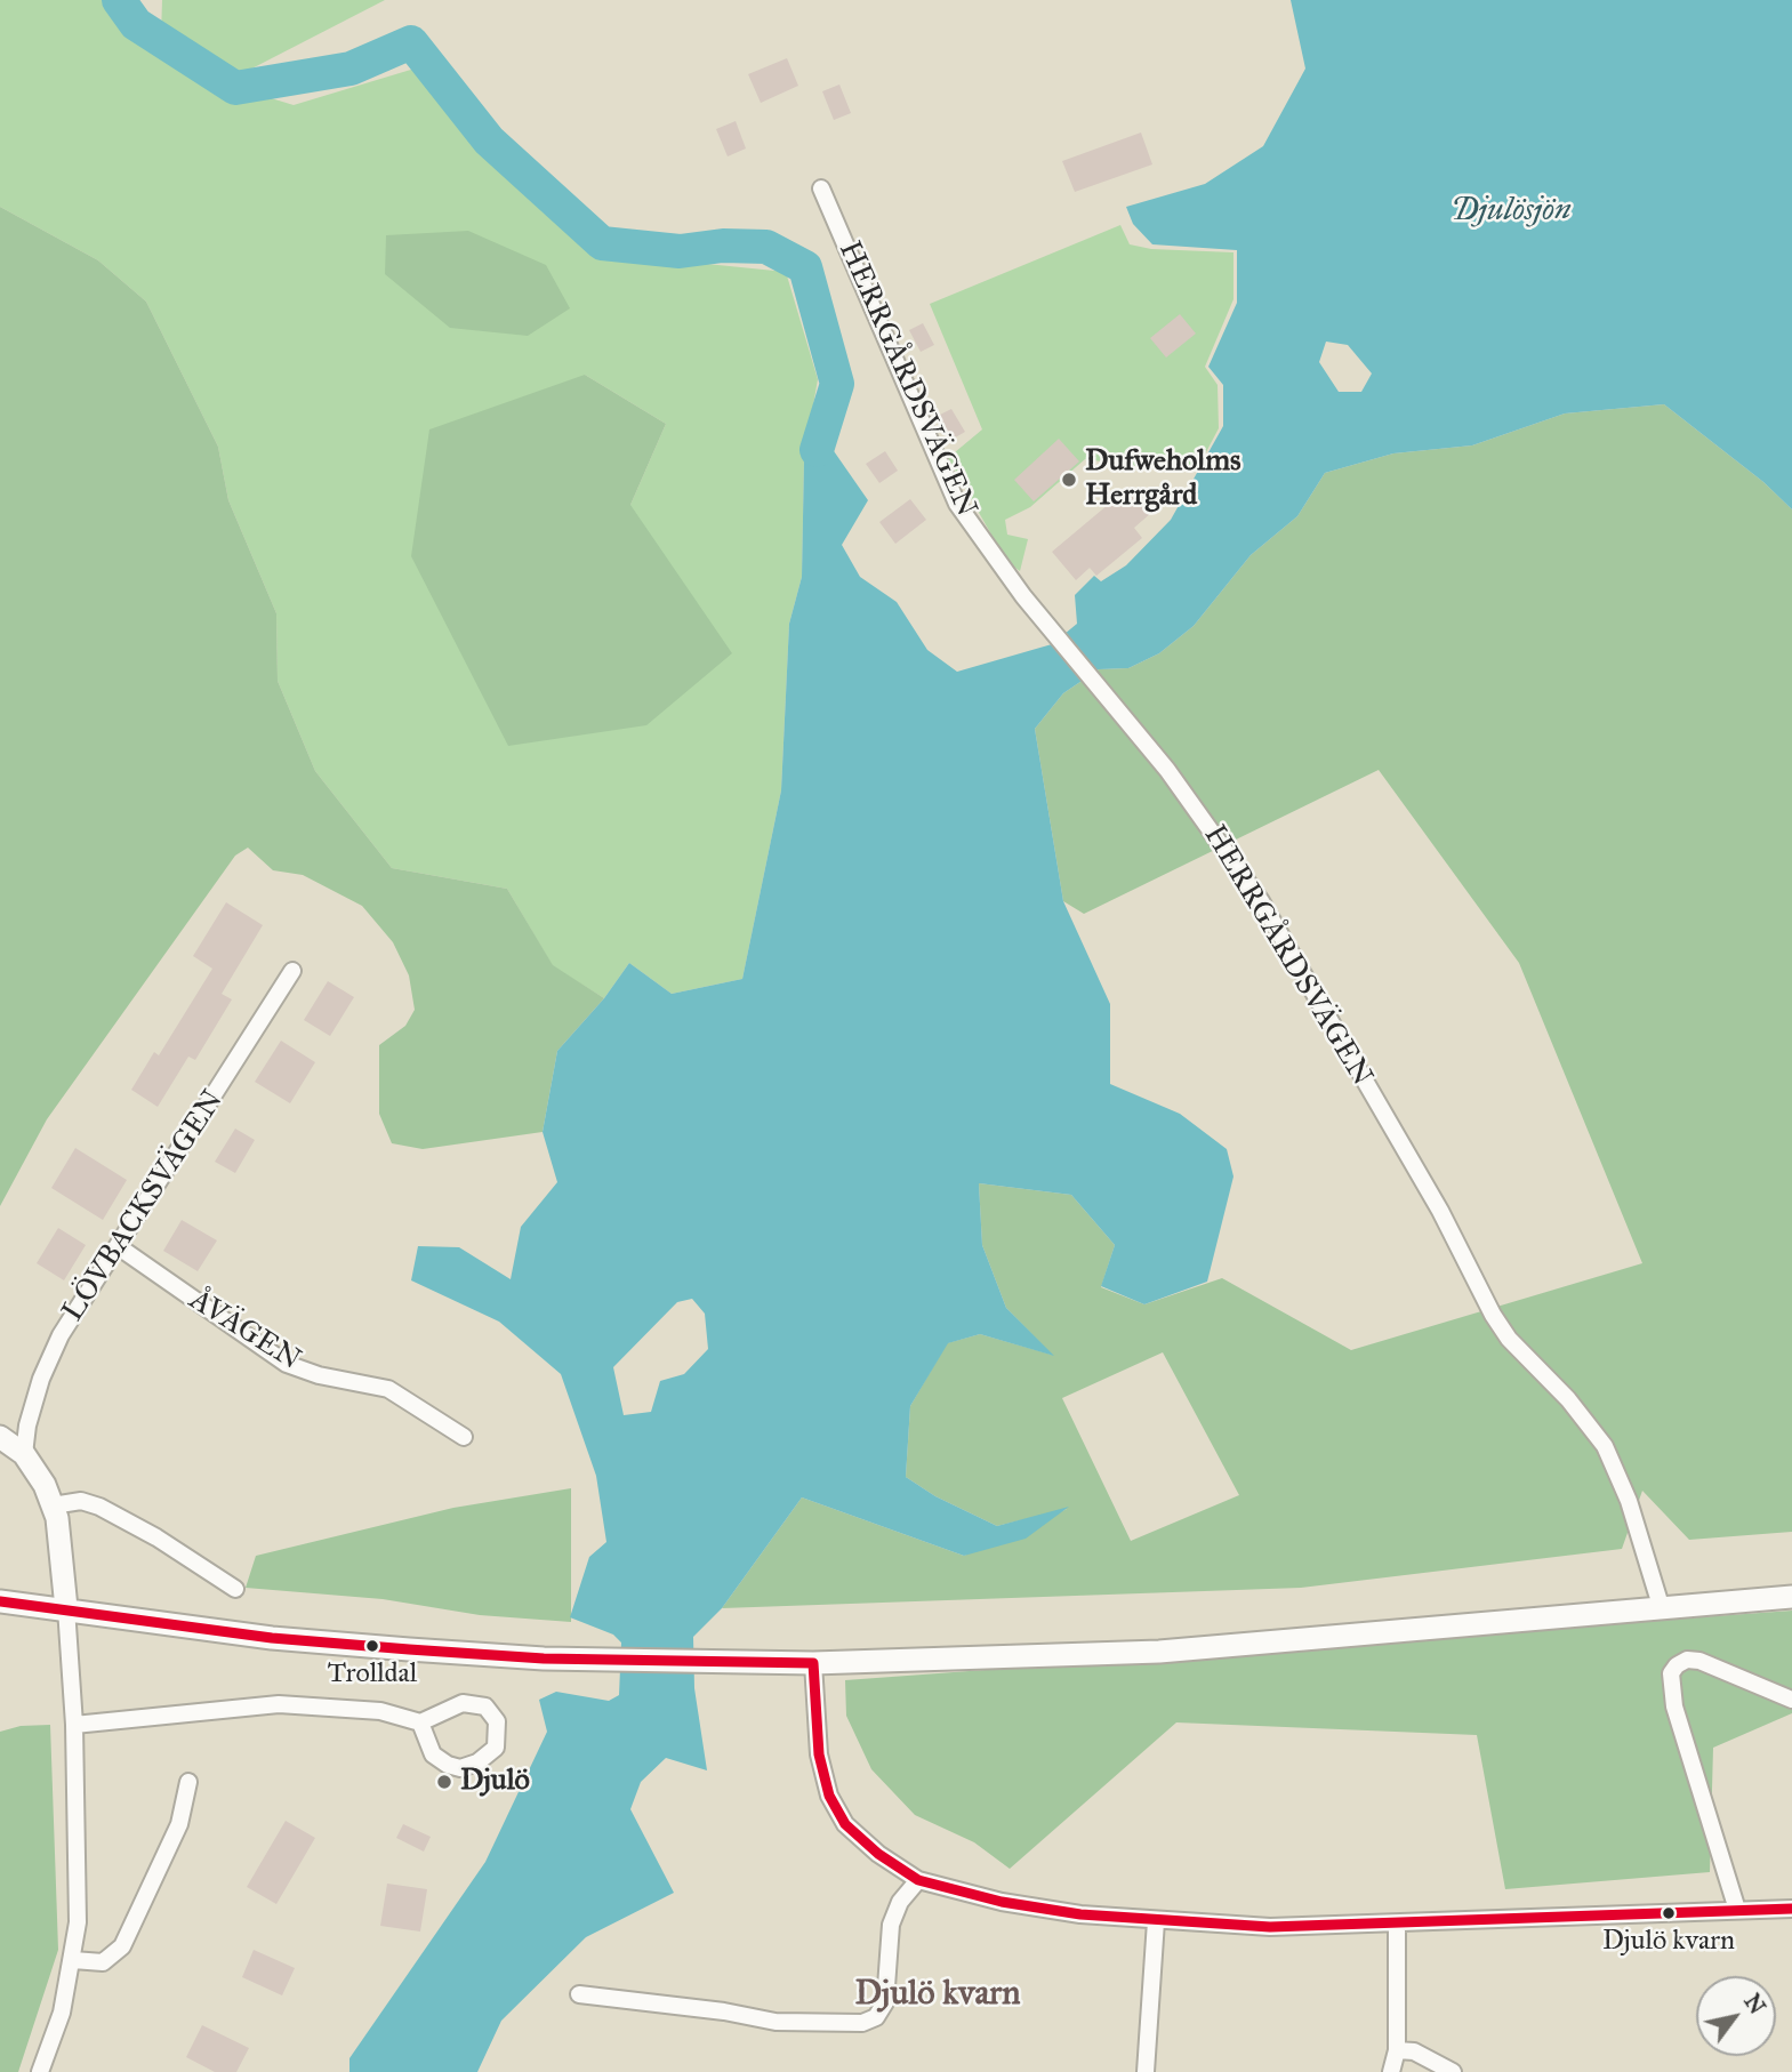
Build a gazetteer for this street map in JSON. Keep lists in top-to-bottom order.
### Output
{
  "streets": {
    "street": ["HERRGÅRDSVÄGEN", "LÖVBACKSVÄGEN", "ÅVÄGEN"]
  },
  "crossings": [
    ["LÖVBACKSVÄGEN", "ÅVÄGEN"]
  ],
  "districts": ["Djulö kvarn"],
  "water": ["Djulösjön"],
  "places": [
    "Dufweholms Herrgård",
    "Trolldal",
    "Djulö",
    "Djulö kvarn"
  ],
  "north": "top right"
}
